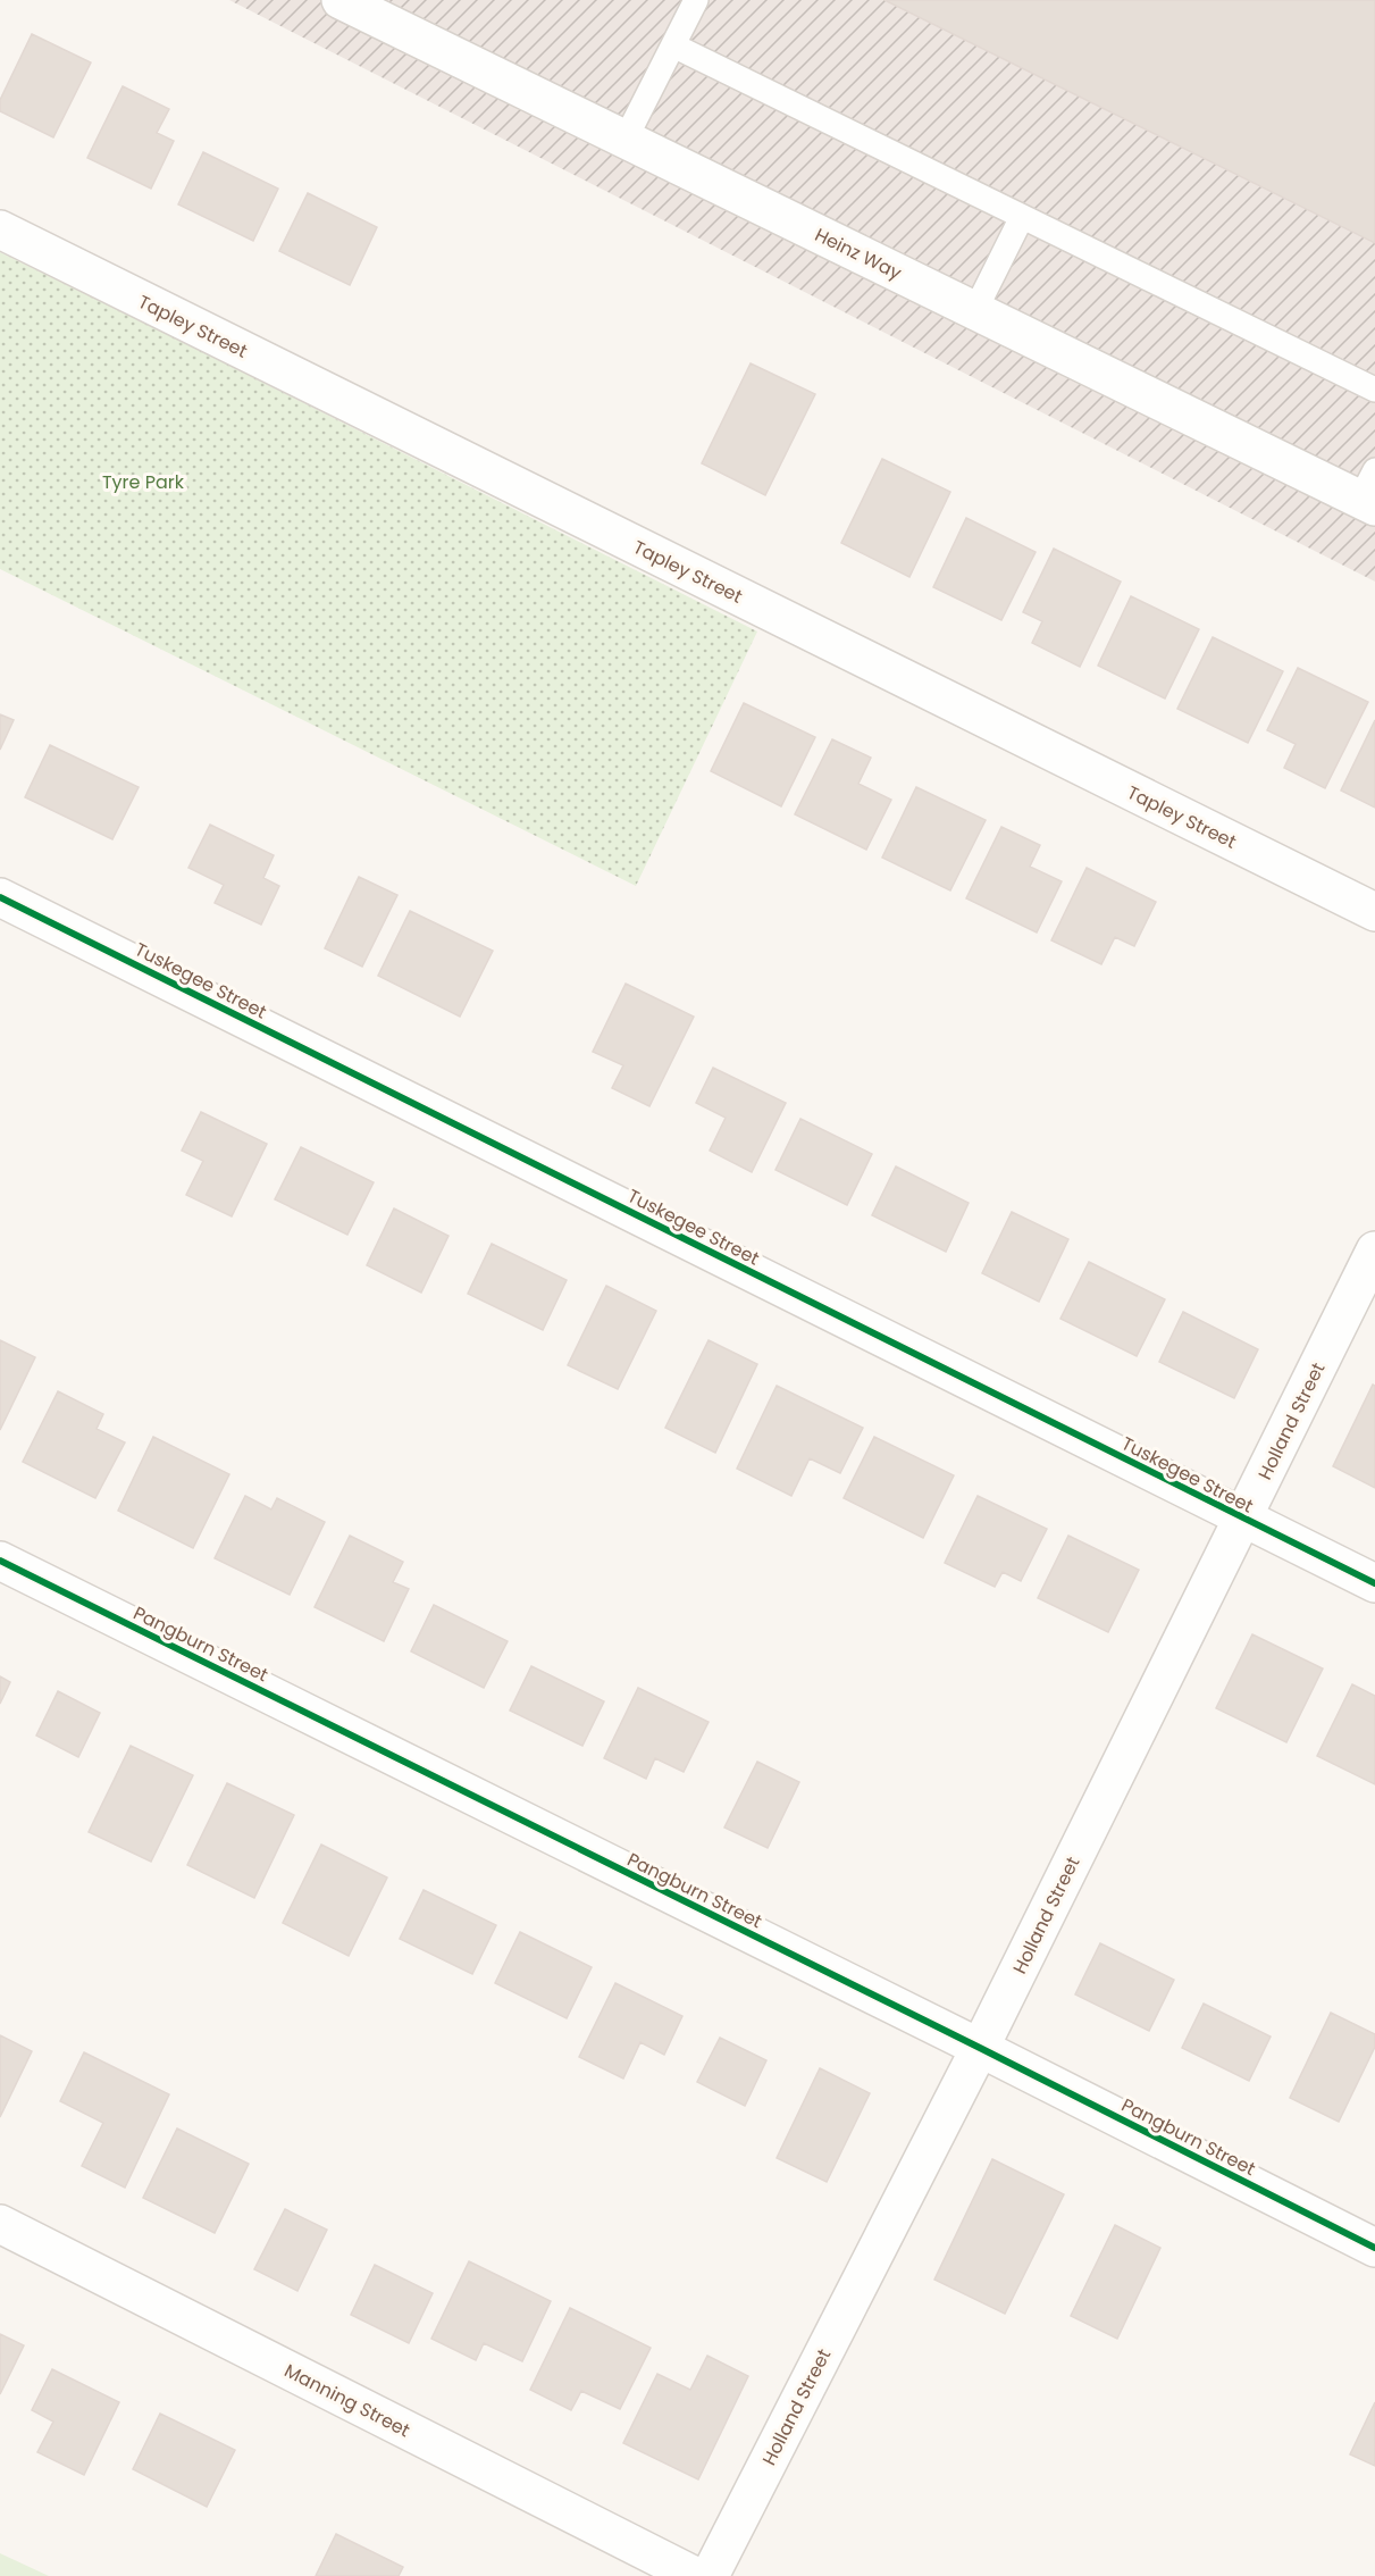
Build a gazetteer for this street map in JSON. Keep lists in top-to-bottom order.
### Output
{
  "streets": {
    "street": [
      "Heinz Way",
      "Tapley Street",
      "Tuskegee Street",
      "Holland Street",
      "Pangburn Street",
      "Manning Street"
    ]
  },
  "crossings": [
    ["Tuskegee Street", "Holland Street"],
    ["Holland Street", "Pangburn Street"]
  ],
  "parks": ["Tyre Park"]
}
